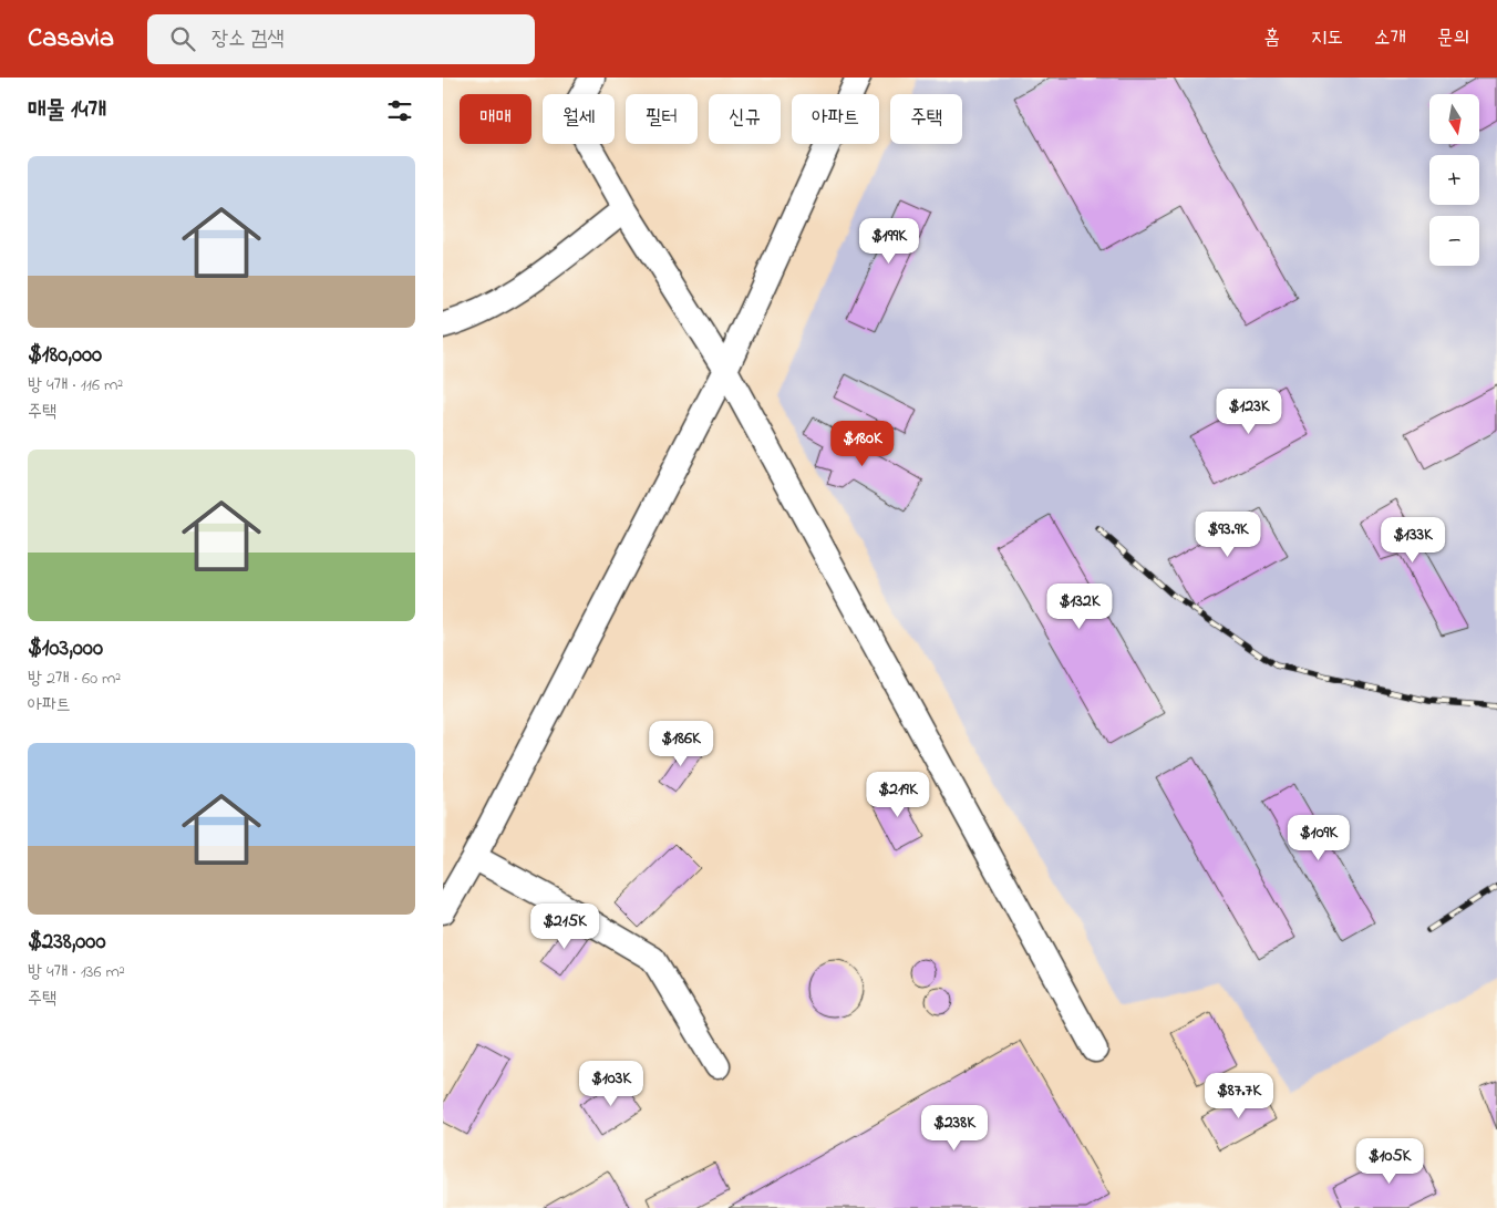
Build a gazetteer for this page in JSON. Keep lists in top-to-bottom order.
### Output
{
  "north": "bottom",
  "page": {
    "header": "Casavia",
    "search": "장소 검색",
    "nav": [
      "홈",
      "지도",
      "소개",
      "문의"
    ],
    "heading": "매물 14개",
    "map_buttons": ["+", "−"],
    "chip": [
      "매매",
      "월세",
      "필터",
      "신규",
      "아파트",
      "주택"
    ],
    "list": [
      {
        "name": "$180,000",
        "note": "방 4개 · 116 m² · 주택"
      },
      {
        "name": "$103,000",
        "note": "방 2개 · 60 m² · 아파트"
      },
      {
        "name": "$238,000",
        "note": "방 4개 · 136 m² · 주택"
      }
    ],
    "price": [
      "$199K",
      "$123K",
      "$180K",
      "$93.9K",
      "$133K",
      "$132K",
      "$186K",
      "$219K",
      "$109K",
      "$215K",
      "$103K",
      "$87.7K",
      "$238K",
      "$105K"
    ]
  }
}
